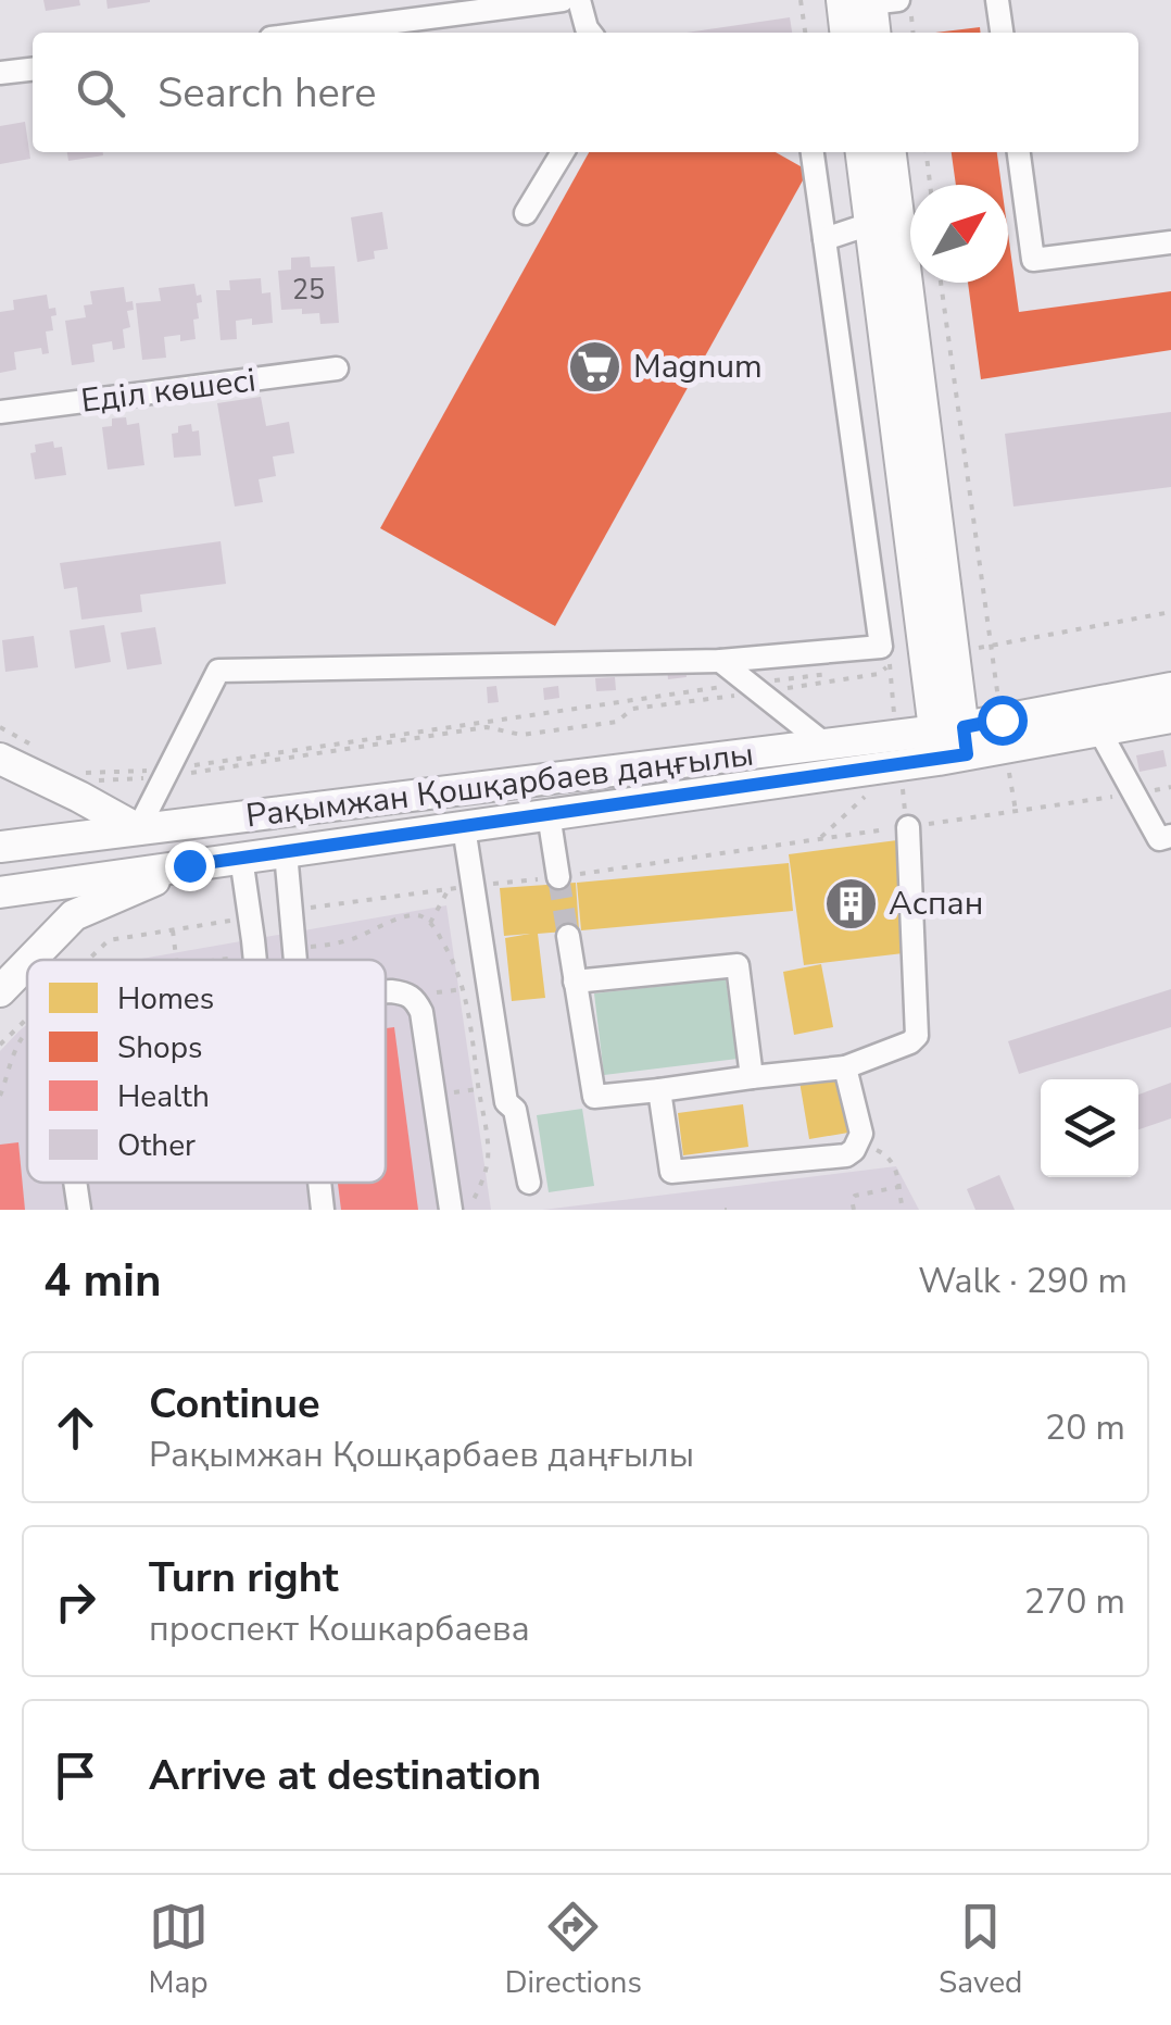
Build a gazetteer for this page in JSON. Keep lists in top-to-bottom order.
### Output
{
  "streets": {
    "main road": ["Рақымжан Қошқарбаев даңғылы"],
    "street": ["Еділ көшесі"]
  },
  "places": {
    "supermarket": ["Magnum"],
    "building": ["Аспан"]
  },
  "house_numbers": ["25"],
  "legend": [
    "Homes",
    "Shops",
    "Health",
    "Other"
  ],
  "north": "top right",
  "page": {
    "search": "Search here",
    "heading": ["4 min", "Walk · 290 m"],
    "list": [
      ["Continue", "Рақымжан Қошқарбаев даңғылы", "20 m"],
      ["Turn right", "проспект Кошкарбаева", "270 m"],
      "Arrive at destination"
    ],
    "nav": ["Map", "Directions", "Saved"]
  }
}
